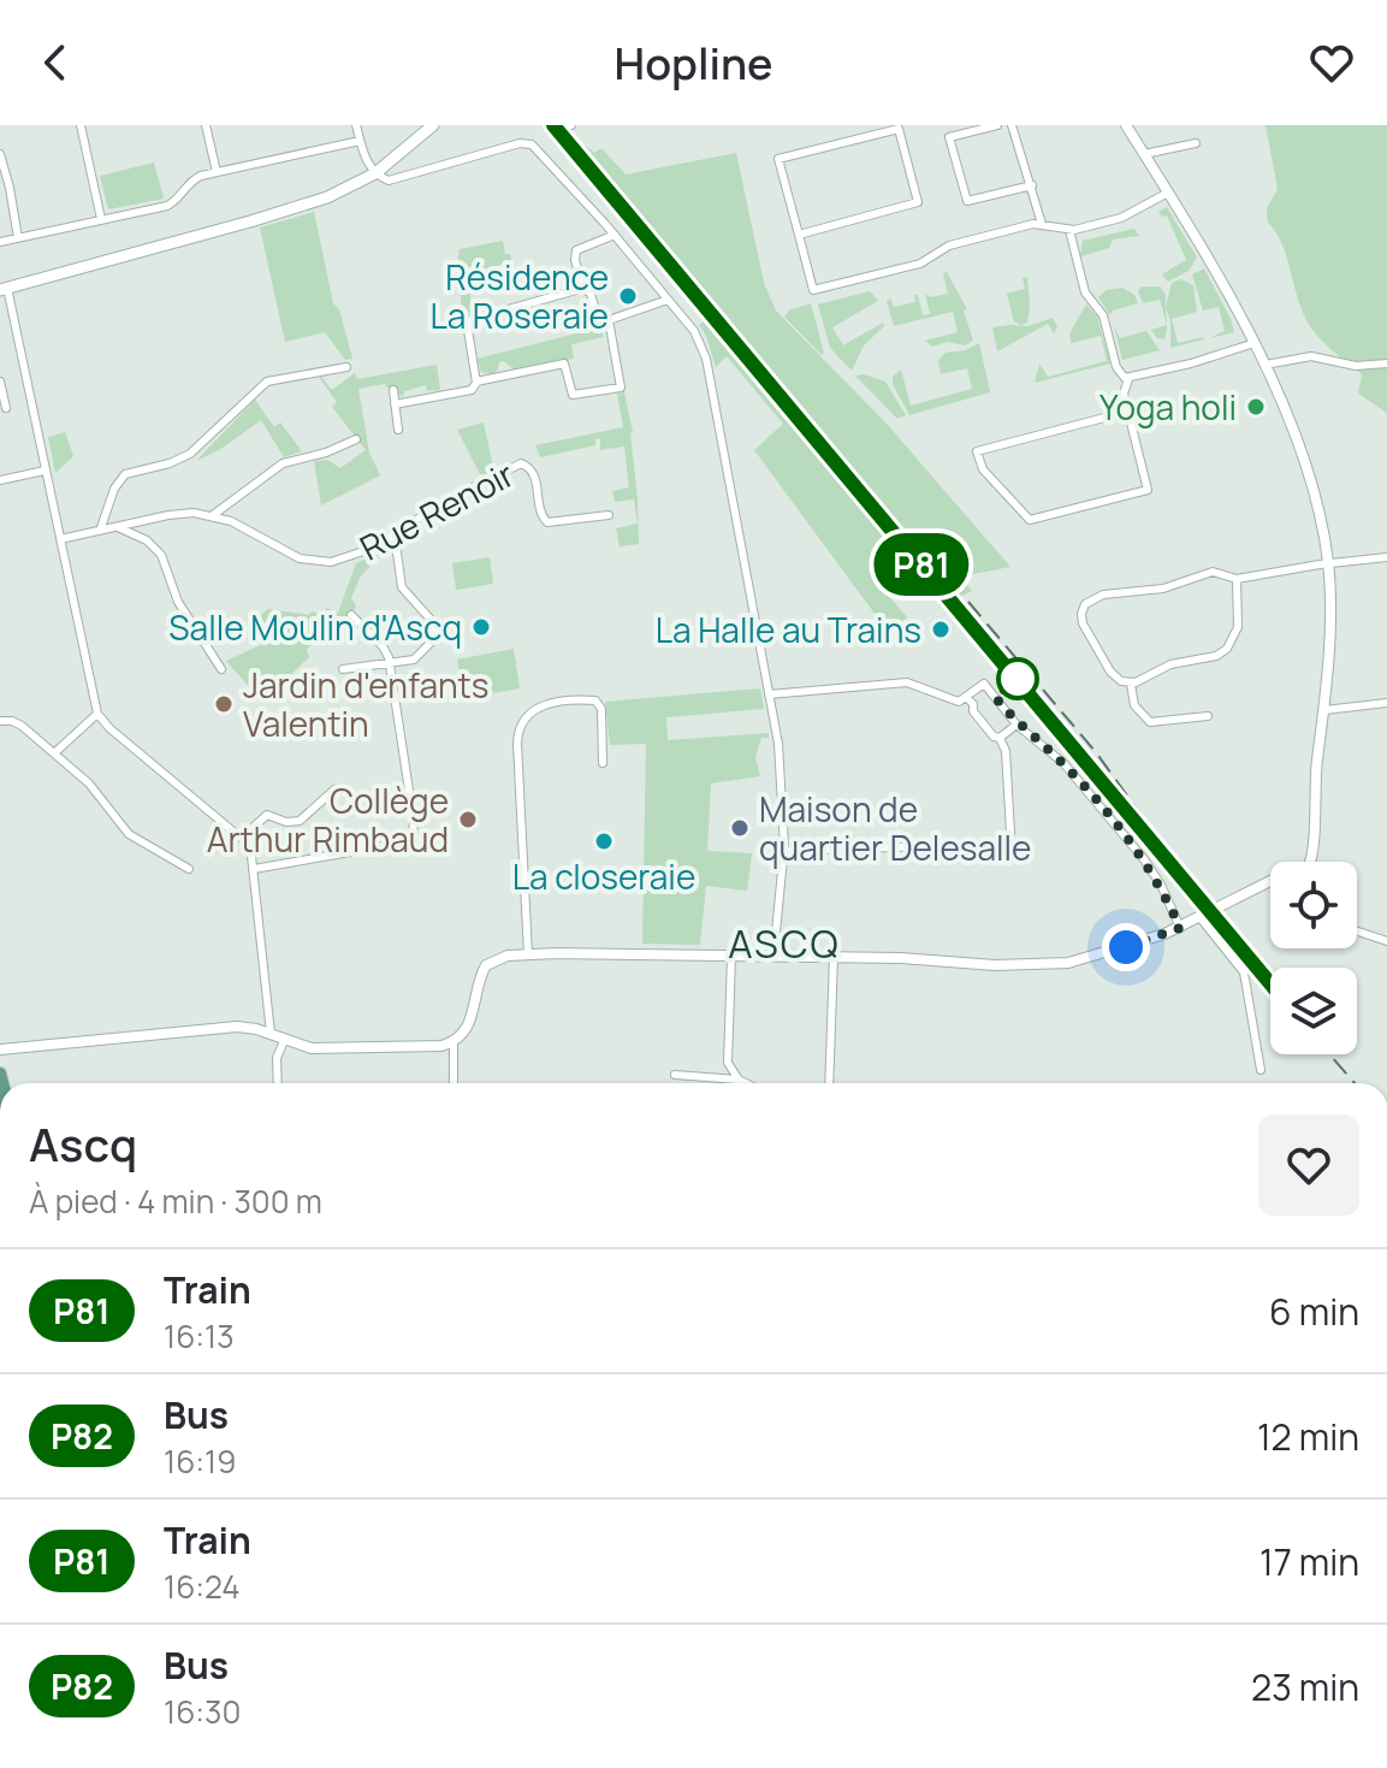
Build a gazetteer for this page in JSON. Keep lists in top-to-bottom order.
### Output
{
  "streets": {
    "street": ["Rue Renoir"]
  },
  "districts": ["ASCQ"],
  "places": [
    "Résidence La Roseraie",
    "Yoga holi",
    "Salle Moulin d'Ascq",
    "La Halle au Trains",
    "Jardin d'enfants Valentin",
    "Collège Arthur Rimbaud",
    "Maison de quartier Delesalle",
    "La closeraie"
  ],
  "page": {
    "header": "Hopline",
    "on_map": "P81",
    "heading": ["Ascq", "À pied · 4 min · 300 m"],
    "list": [
      {
        "mark": "P81",
        "name": "Train",
        "note": "16:13",
        "value": "6 min"
      },
      {
        "mark": "P82",
        "name": "Bus",
        "note": "16:19",
        "value": "12 min"
      },
      {
        "mark": "P81",
        "name": "Train",
        "note": "16:24",
        "value": "17 min"
      },
      {
        "mark": "P82",
        "name": "Bus",
        "note": "16:30",
        "value": "23 min"
      }
    ]
  }
}
